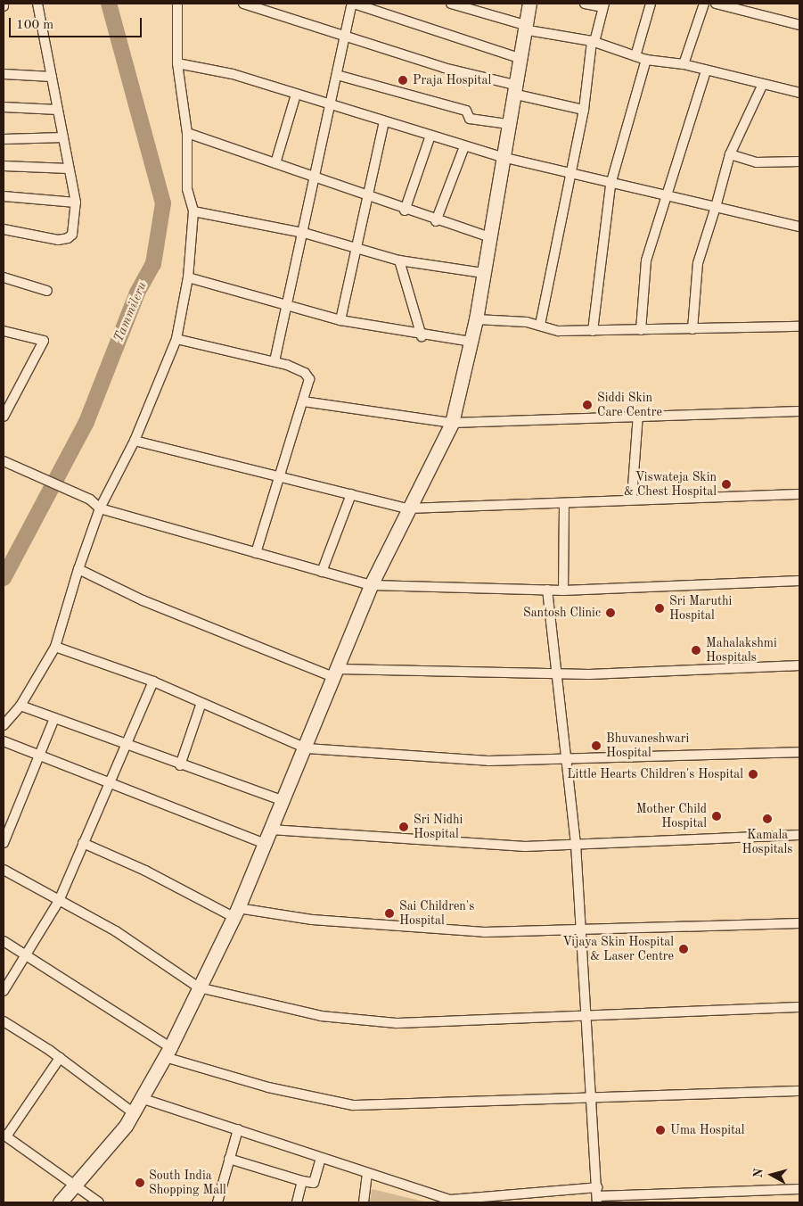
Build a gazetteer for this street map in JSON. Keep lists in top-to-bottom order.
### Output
{
  "water": ["Tammileru"],
  "places": [
    "Praja Hospital",
    "Siddi Skin Care Centre",
    "Viswateja Skin & Chest Hospital",
    "Sri Maruthi Hospital",
    "Santosh Clinic",
    "Mahalakshmi Hospitals",
    "Bhuvaneshwari Hospital",
    "Little Hearts Children's Hospital",
    "Mother Child Hospital",
    "Kamala Hospitals",
    "Sri Nidhi Hospital",
    "Sai Children's Hospital",
    "Vijaya Skin Hospital & Laser Centre",
    "Uma Hospital",
    "South India Shopping Mall"
  ],
  "scale_bar": "100 m",
  "north": "left"
}
